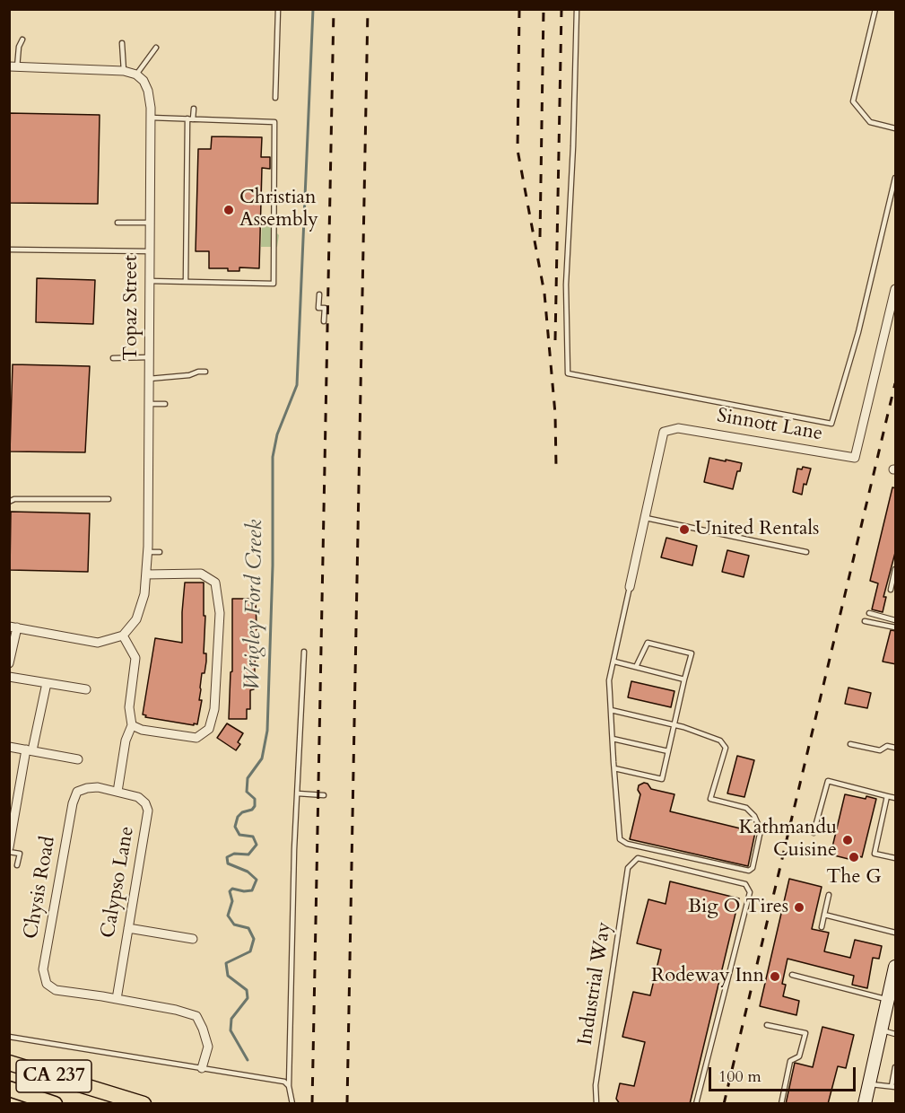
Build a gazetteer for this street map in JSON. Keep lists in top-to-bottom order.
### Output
{
  "streets": {
    "highway": ["CA 237"],
    "street": [
      "Topaz Street",
      "Sinnott Lane",
      "Calypso Lane",
      "Chysis Road"
    ],
    "lane": ["Industrial Way"]
  },
  "crossings": [
    ["Calypso Lane", "Chysis Road"]
  ],
  "water": ["Wrigley Ford Creek"],
  "places": [
    "Christian Assembly",
    "United Rentals",
    "Kathmandu Cuisine",
    "The G",
    "Big O Tires",
    "Rodeway Inn"
  ],
  "scale_bar": "100 m"
}
